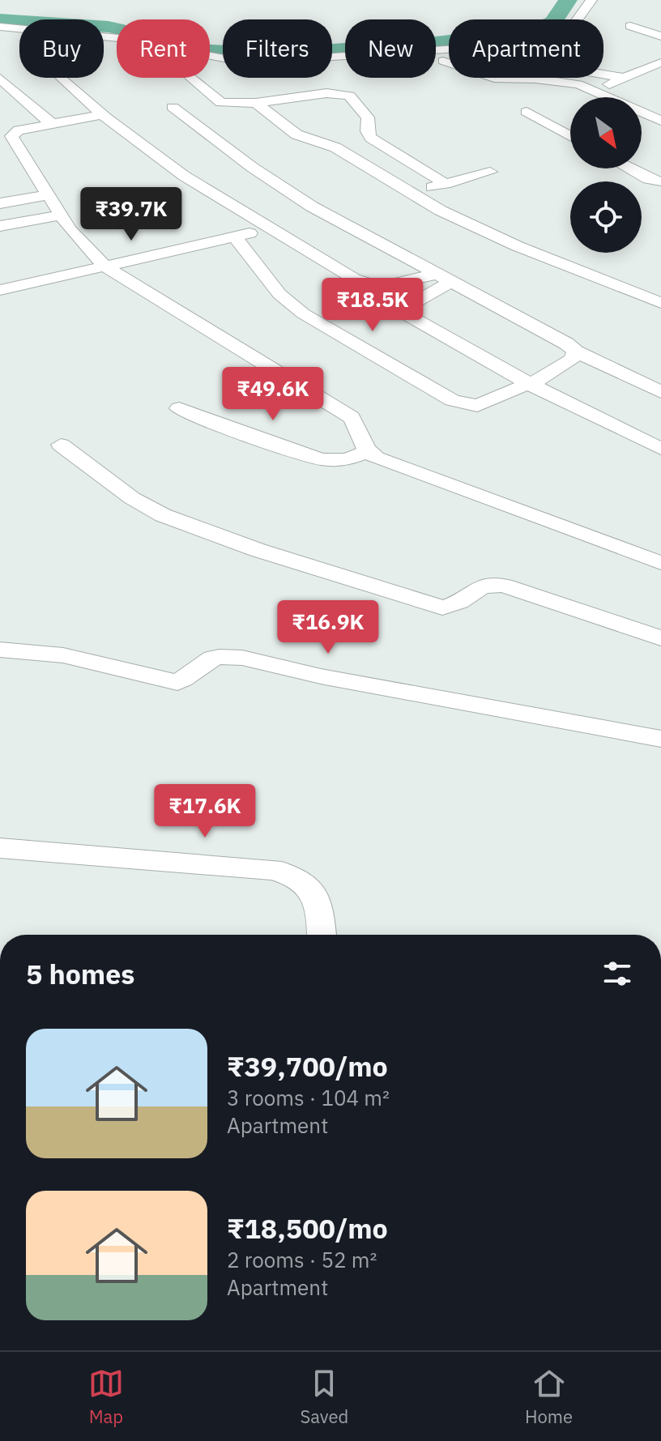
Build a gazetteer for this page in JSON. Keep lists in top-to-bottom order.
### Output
{
  "north": "bottom right",
  "page": {
    "chip": [
      "Buy",
      "Rent",
      "Filters",
      "New",
      "Apartment"
    ],
    "price": [
      "₹39.7K",
      "₹18.5K",
      "₹49.6K",
      "₹16.9K",
      "₹17.6K"
    ],
    "heading": "5 homes",
    "list": [
      {
        "name": "₹39,700/mo",
        "note": "3 rooms · 104 m² · Apartment"
      },
      {
        "name": "₹18,500/mo",
        "note": "2 rooms · 52 m² · Apartment"
      }
    ],
    "tabs": ["Map", "Saved", "Home"]
  }
}
